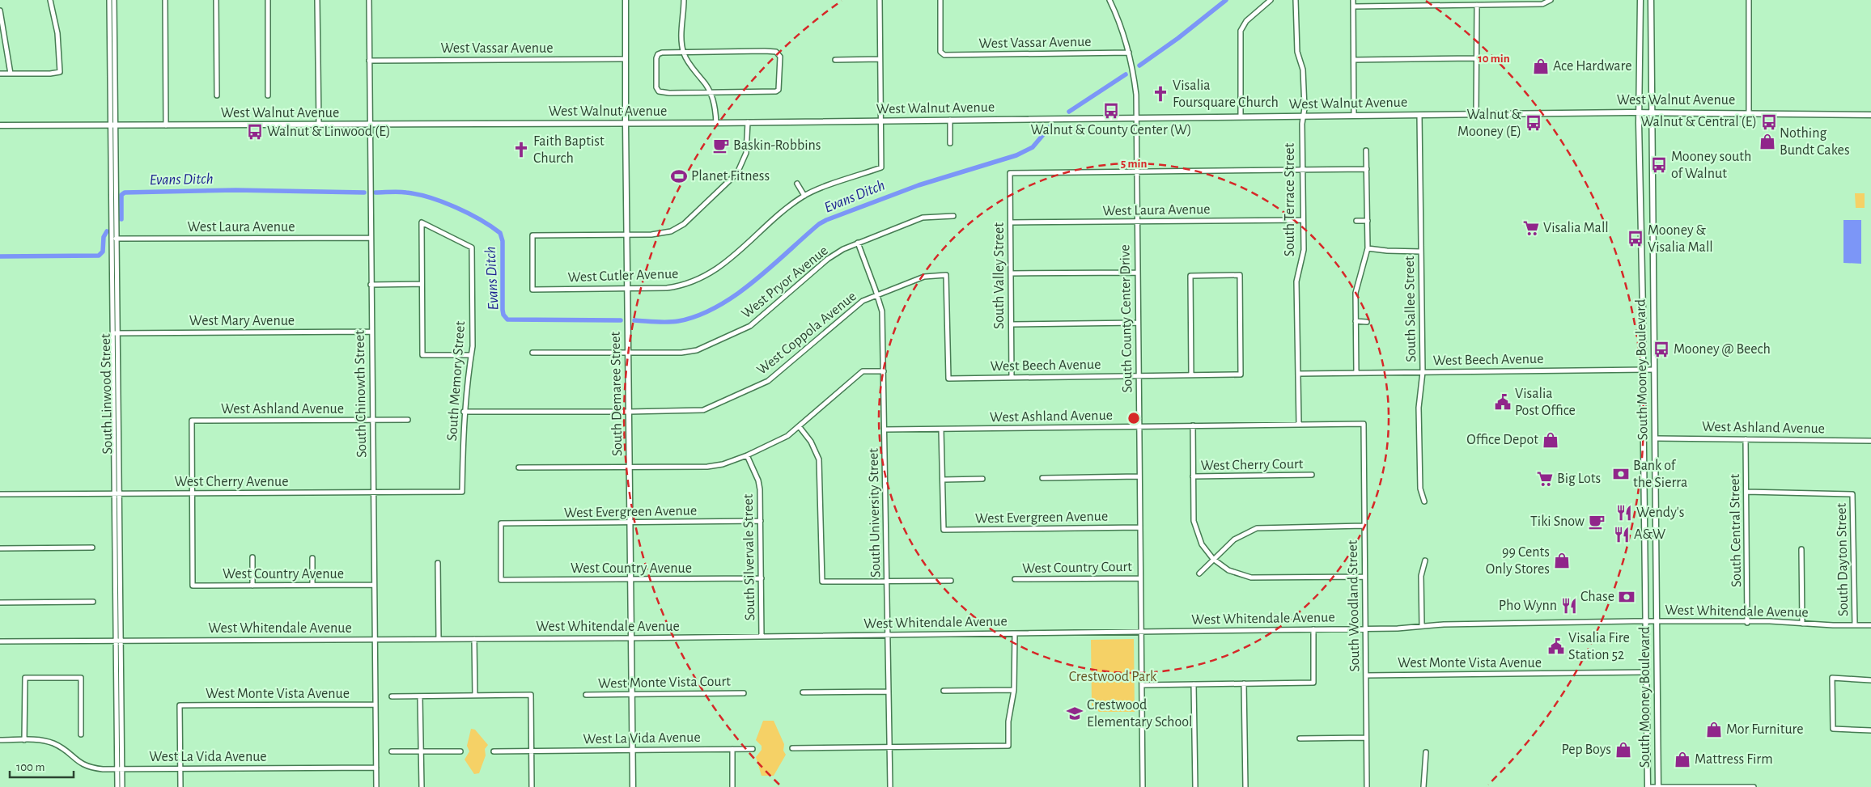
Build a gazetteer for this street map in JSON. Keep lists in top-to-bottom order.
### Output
{
  "streets": {
    "main road": ["West Walnut Avenue", "South Mooney Boulevard", "South Demaree Street"],
    "street": [
      "West Vassar Avenue",
      "South Terrace Street",
      "West Laura Avenue",
      "West Cutler Avenue",
      "South Valley Street",
      "West Pryor Avenue",
      "South Sallee Street",
      "South County Center Drive",
      "West Mary Avenue",
      "West Coppola Avenue",
      "West Beech Avenue",
      "South Memory Street",
      "South Linwood Street",
      "South Chinowth Street",
      "West Ashland Avenue",
      "West Cherry Court",
      "West Cherry Avenue",
      "West Evergreen Avenue",
      "South University Street",
      "South Central Street",
      "South Silvervale Street",
      "South Dayton Street",
      "West Country Court",
      "West Country Avenue",
      "South Woodland Street",
      "West Whitendale Avenue",
      "West Monte Vista Avenue",
      "West Monte Vista Court",
      "West La Vida Avenue"
    ]
  },
  "crossings": [
    ["West Vassar Avenue", "South County Center Drive"],
    ["West Vassar Avenue", "South Chinowth Street"],
    ["West Vassar Avenue", "South Demaree Street"],
    ["West Walnut Avenue", "South Terrace Street"],
    ["West Walnut Avenue", "West Cutler Avenue"],
    ["West Walnut Avenue", "South Sallee Street"],
    ["West Walnut Avenue", "South County Center Drive"],
    ["West Walnut Avenue", "South Mooney Boulevard"],
    ["West Walnut Avenue", "South Linwood Street"],
    ["West Walnut Avenue", "South Chinowth Street"],
    ["West Walnut Avenue", "South Demaree Street"],
    ["South Terrace Street", "West Laura Avenue"],
    ["South Terrace Street", "West Beech Avenue"],
    ["South Terrace Street", "West Ashland Avenue"],
    ["West Laura Avenue", "South Valley Street"],
    ["West Laura Avenue", "South County Center Drive"],
    ["West Laura Avenue", "South Linwood Street"],
    ["West Laura Avenue", "South Chinowth Street"],
    ["West Cutler Avenue", "South Demaree Street"],
    ["South Valley Street", "South County Center Drive"],
    ["South Valley Street", "West Beech Avenue"],
    ["West Pryor Avenue", "South Demaree Street"],
    ["West Pryor Avenue", "South University Street"],
    ["South Sallee Street", "West Beech Avenue"],
    ["South County Center Drive", "West Beech Avenue"],
    ["South County Center Drive", "West Ashland Avenue"],
    ["South County Center Drive", "West Evergreen Avenue"],
    ["South County Center Drive", "West Country Court"],
    ["South County Center Drive", "West Whitendale Avenue"],
    ["West Mary Avenue", "South Linwood Street"],
    ["West Mary Avenue", "South Chinowth Street"],
    ["West Coppola Avenue", "West Beech Avenue"],
    ["West Coppola Avenue", "South Memory Street"],
    ["West Coppola Avenue", "South Demaree Street"],
    ["West Coppola Avenue", "South University Street"],
    ["West Beech Avenue", "South Mooney Boulevard"],
    ["South Mooney Boulevard", "West Ashland Avenue"],
    ["South Mooney Boulevard", "West Whitendale Avenue"],
    ["South Mooney Boulevard", "West Monte Vista Avenue"],
    ["South Memory Street", "West Cherry Avenue"],
    ["South Linwood Street", "West Cherry Avenue"],
    ["South Linwood Street", "West Whitendale Avenue"],
    ["South Linwood Street", "West La Vida Avenue"],
    ["South Chinowth Street", "West Ashland Avenue"],
    ["South Chinowth Street", "West Cherry Avenue"],
    ["South Chinowth Street", "West Country Avenue"],
    ["South Chinowth Street", "West Whitendale Avenue"],
    ["South Chinowth Street", "West Monte Vista Avenue"],
    ["South Chinowth Street", "West La Vida Avenue"],
    ["South Demaree Street", "West Evergreen Avenue"],
    ["South Demaree Street", "West Country Avenue"],
    ["South Demaree Street", "West Whitendale Avenue"],
    ["South Demaree Street", "West Monte Vista Court"],
    ["South Demaree Street", "West La Vida Avenue"],
    ["West Ashland Avenue", "West Cherry Avenue"],
    ["West Ashland Avenue", "South University Street"],
    ["West Ashland Avenue", "South Central Street"],
    ["West Ashland Avenue", "West Country Avenue"],
    ["West Ashland Avenue", "South Woodland Street"],
    ["West Cherry Avenue", "West Country Avenue"],
    ["West Evergreen Avenue", "South Silvervale Street"],
    ["West Evergreen Avenue", "West Country Avenue"],
    ["South University Street", "West Whitendale Avenue"],
    ["South Central Street", "South Dayton Street"],
    ["South Central Street", "West Whitendale Avenue"],
    ["South Silvervale Street", "West Country Avenue"],
    ["South Silvervale Street", "West Whitendale Avenue"],
    ["South Dayton Street", "West Whitendale Avenue"],
    ["South Woodland Street", "West Whitendale Avenue"],
    ["South Woodland Street", "West Monte Vista Avenue"],
    ["West Monte Vista Avenue", "West La Vida Avenue"]
  ],
  "water": ["Evans Ditch"],
  "parks": ["Crestwood Park"],
  "places": {
    "shop": [
      "Ace Hardware",
      "Nothing Bundt Cakes",
      "Office Depot",
      "99 Cents Only Stores",
      "Mor Furniture",
      "Pep Boys",
      "Mattress Firm"
    ],
    "church": ["Visalia Foursquare Church", "Faith Baptist Church"],
    "bus stop": [
      "Walnut & County Center (W)",
      "Walnut & Central (E)",
      "Walnut & Mooney (E)",
      "Walnut & Linwood (E)",
      "Mooney south of Walnut",
      "Mooney & Visalia Mall",
      "Mooney @ Beech"
    ],
    "cafe": ["Baskin-Robbins", "Tiki Snow"],
    "sports": ["Planet Fitness"],
    "supermarket": ["Visalia Mall", "Big Lots"],
    "public building": ["Visalia Post Office", "Visalia Fire Station 52"],
    "bank": ["Bank of the Sierra", "Chase"],
    "restaurant": ["Wendy's", "A&W", "Pho Wynn"],
    "school or university": ["Crestwood Elementary School"]
  },
  "scale_bar": "100 m",
  "rings": ["10 min", "5 min"]
}
